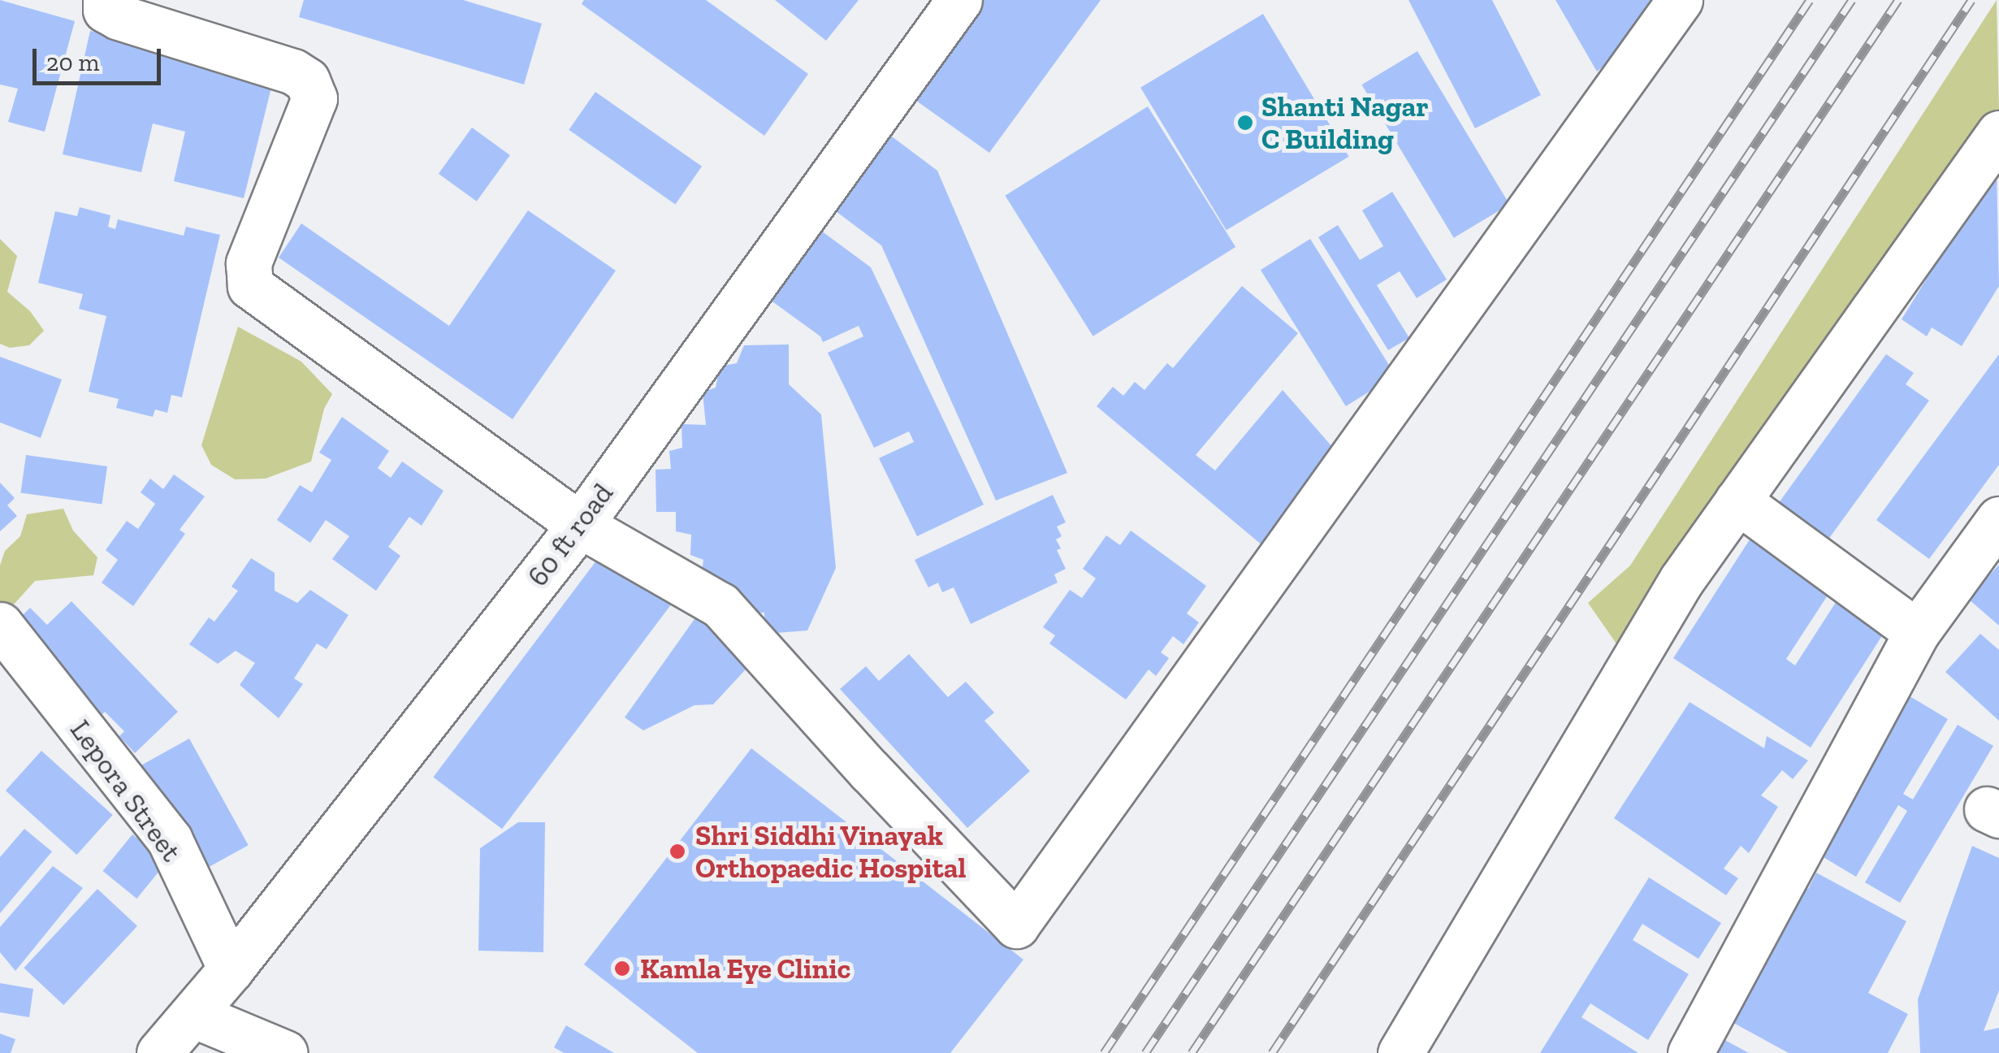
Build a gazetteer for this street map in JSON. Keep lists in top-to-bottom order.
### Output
{
  "streets": {
    "street": ["60 ft road", "Lepora Street"]
  },
  "crossings": [
    ["60 ft road", "Lepora Street"]
  ],
  "places": ["Shanti Nagar C Building", "Shri Siddhi Vinayak Orthopaedic Hospital", "Kamla Eye Clinic"],
  "scale_bar": "20 m"
}
